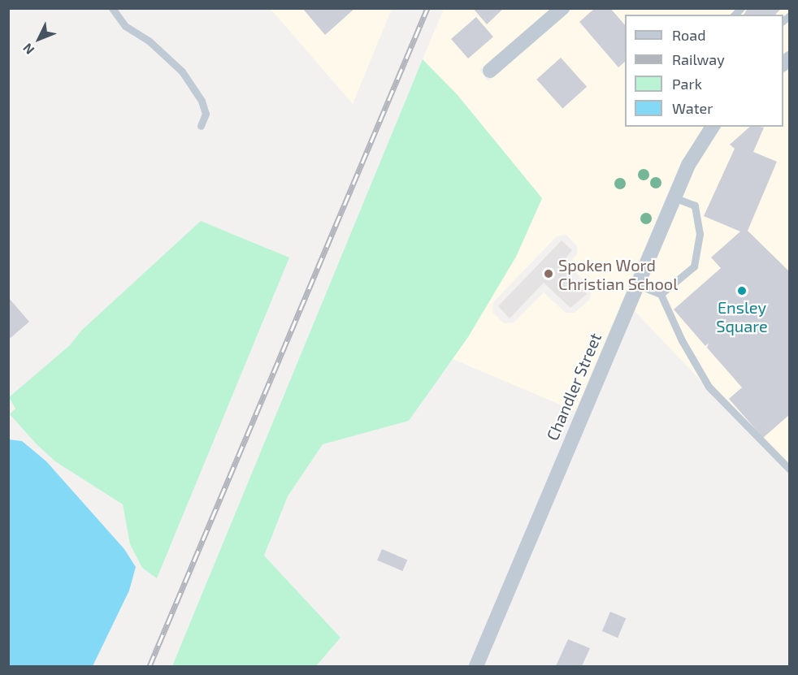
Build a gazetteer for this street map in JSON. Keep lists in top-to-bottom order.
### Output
{
  "streets": {
    "street": ["Chandler Street"]
  },
  "places": ["Spoken Word Christian School", "Ensley Square"],
  "legend": [
    "Road",
    "Railway",
    "Park",
    "Water"
  ],
  "north": "bottom left"
}
